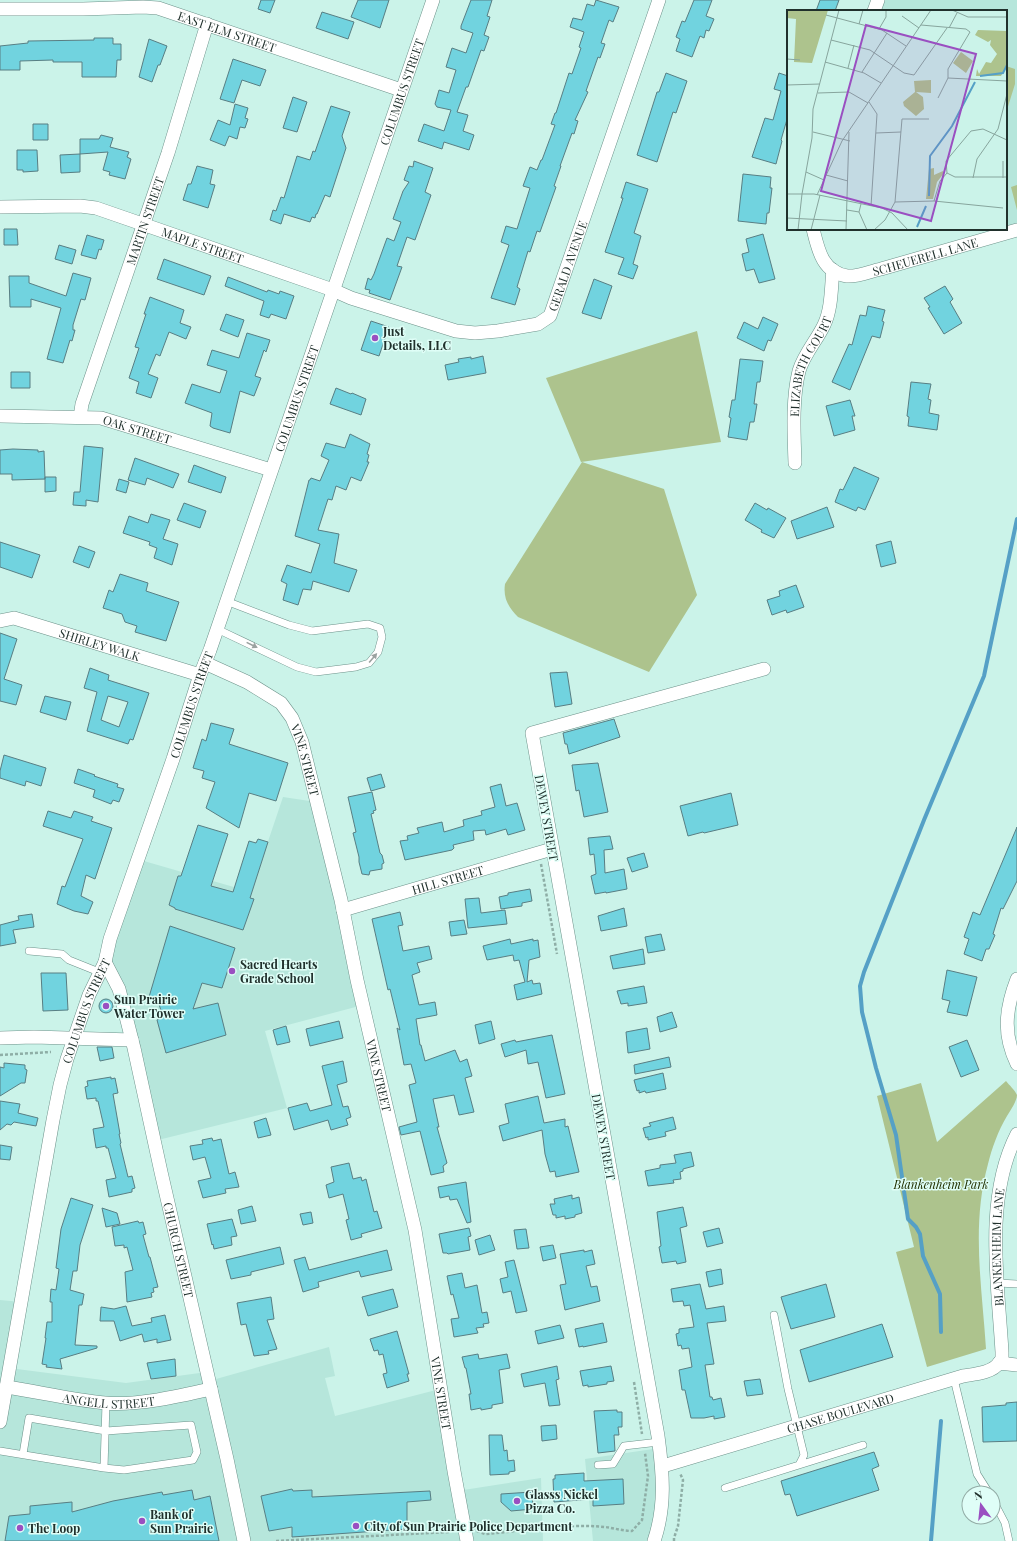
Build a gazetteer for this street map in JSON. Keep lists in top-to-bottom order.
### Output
{
  "streets": {
    "street": [
      "EAST ELM STREET",
      "COLUMBUS STREET",
      "MARTIN STREET",
      "MAPLE STREET",
      "SCHEUERELL LANE",
      "GERALD AVENUE",
      "ELIZABETH COURT",
      "OAK STREET",
      "SHIRLEY WALK",
      "VINE STREET",
      "DEWEY STREET",
      "HILL STREET",
      "BLANKENHEIM LANE",
      "CHURCH STREET",
      "ANGELL STREET",
      "CHASE BOULEVARD"
    ]
  },
  "crossings": [
    ["EAST ELM STREET", "COLUMBUS STREET"],
    ["EAST ELM STREET", "MARTIN STREET"],
    ["COLUMBUS STREET", "MAPLE STREET"],
    ["COLUMBUS STREET", "GERALD AVENUE"],
    ["COLUMBUS STREET", "OAK STREET"],
    ["COLUMBUS STREET", "SHIRLEY WALK"],
    ["COLUMBUS STREET", "VINE STREET"],
    ["COLUMBUS STREET", "CHURCH STREET"],
    ["COLUMBUS STREET", "ANGELL STREET"],
    ["MARTIN STREET", "MAPLE STREET"],
    ["MARTIN STREET", "OAK STREET"],
    ["MAPLE STREET", "GERALD AVENUE"],
    ["SCHEUERELL LANE", "ELIZABETH COURT"],
    ["SHIRLEY WALK", "VINE STREET"],
    ["VINE STREET", "HILL STREET"],
    ["DEWEY STREET", "HILL STREET"],
    ["DEWEY STREET", "CHASE BOULEVARD"],
    ["BLANKENHEIM LANE", "CHASE BOULEVARD"],
    ["CHURCH STREET", "ANGELL STREET"]
  ],
  "parks": ["Blankenheim Park"],
  "places": [
    "Just Details, LLC",
    "Sacred Hearts Grade School",
    "Sun Prairie Water Tower",
    "Glasss Nickel Pizza Co.",
    "Bank of Sun Prairie",
    "City of Sun Prairie Police Department",
    "The Loop"
  ],
  "north": "top"
}
